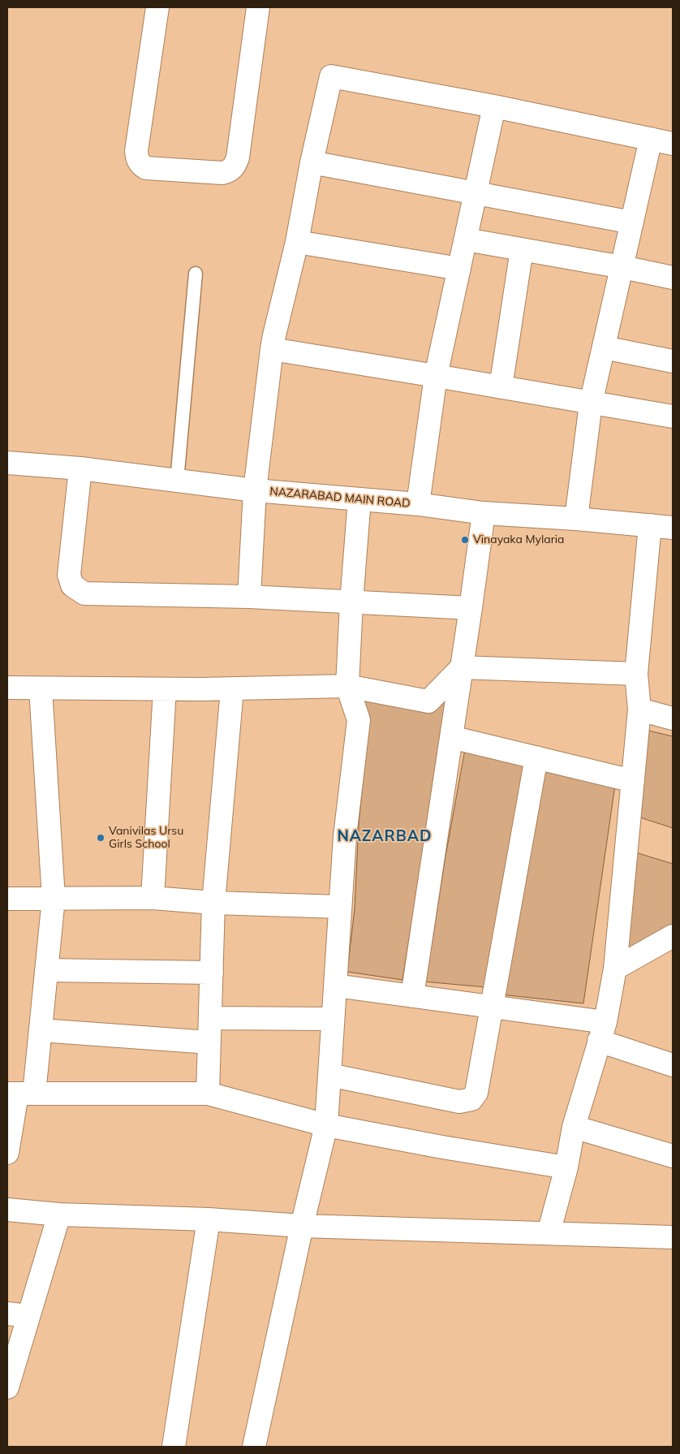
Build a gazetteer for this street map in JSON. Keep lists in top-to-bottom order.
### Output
{
  "streets": {
    "street": ["NAZARABAD MAIN ROAD"]
  },
  "districts": ["NAZARBAD"],
  "places": ["Vinayaka Mylaria", "Vanivilas Ursu Girls School"]
}
